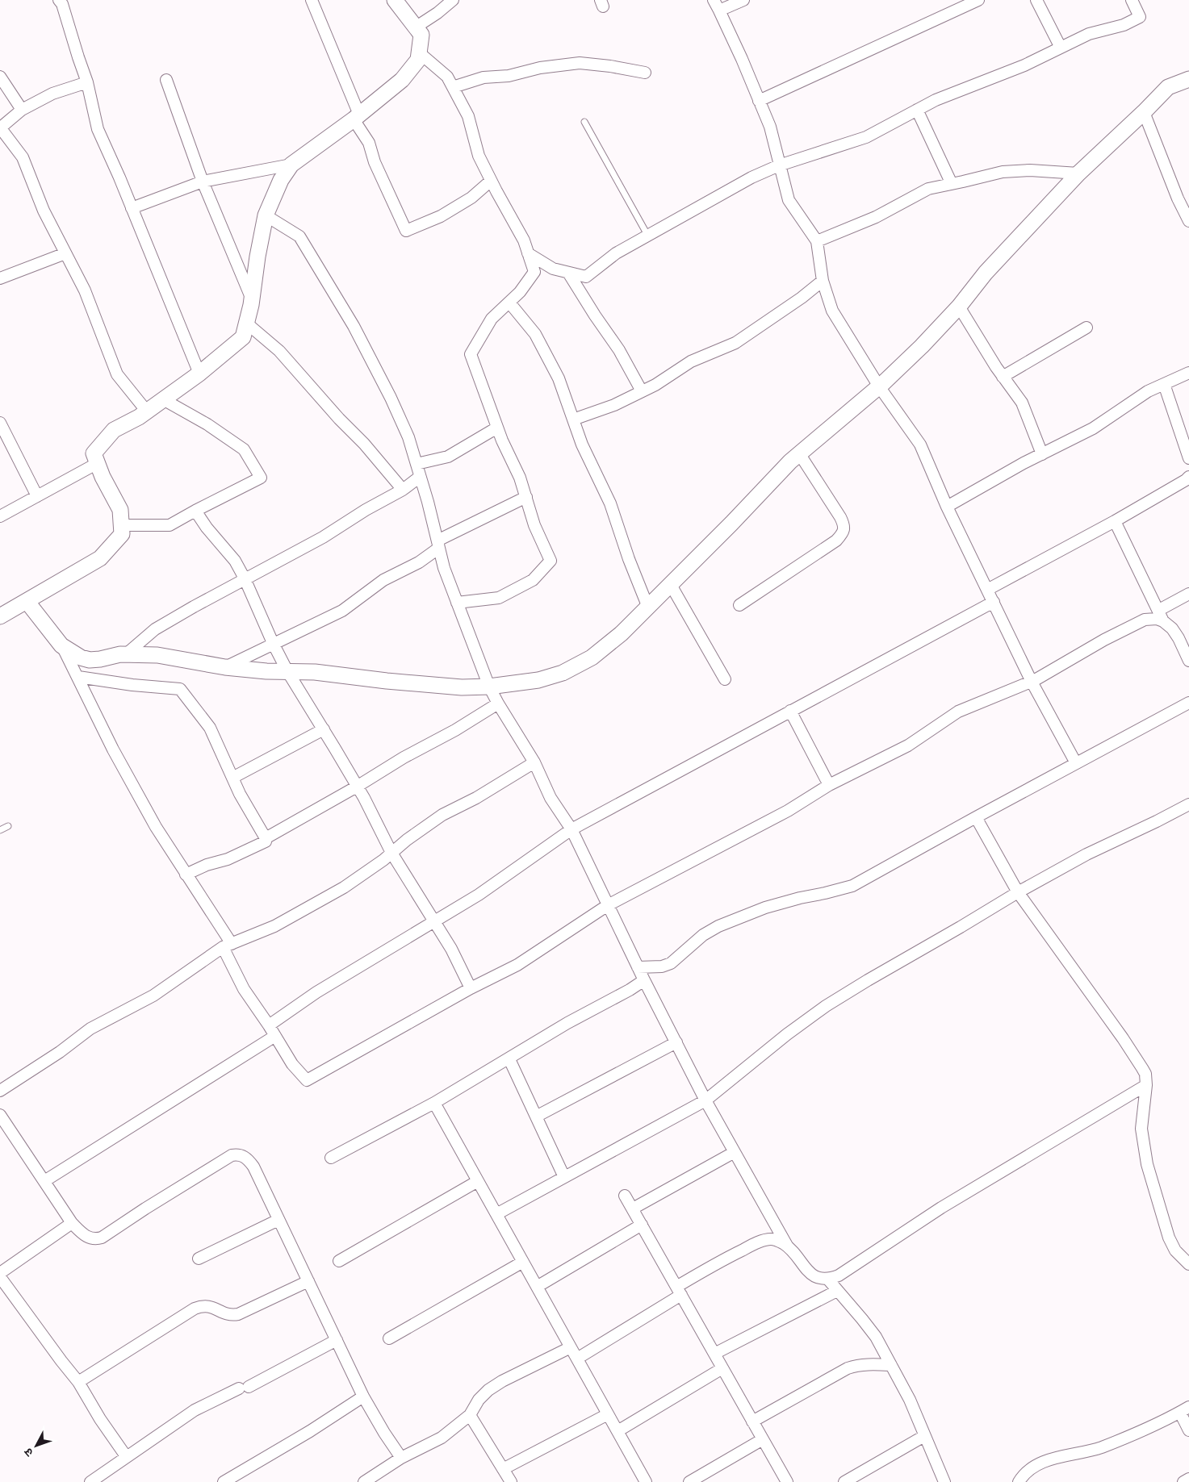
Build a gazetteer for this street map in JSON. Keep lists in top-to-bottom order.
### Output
{
  "north": "bottom left"
}
